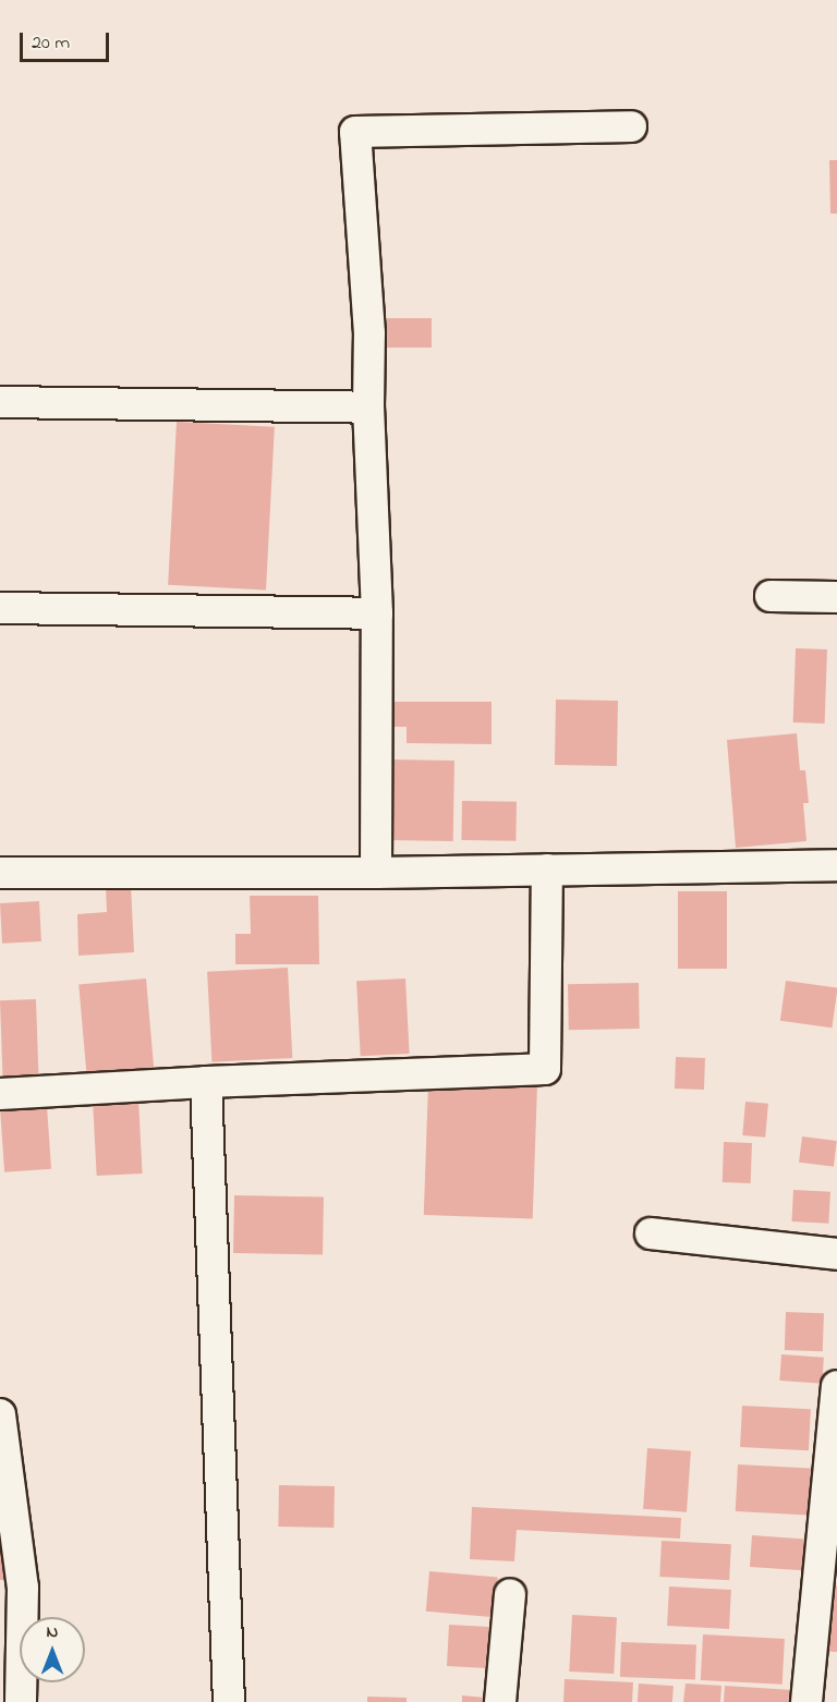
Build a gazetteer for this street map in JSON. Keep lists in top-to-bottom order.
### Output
{
  "scale_bar": "20 m",
  "north": "top"
}
